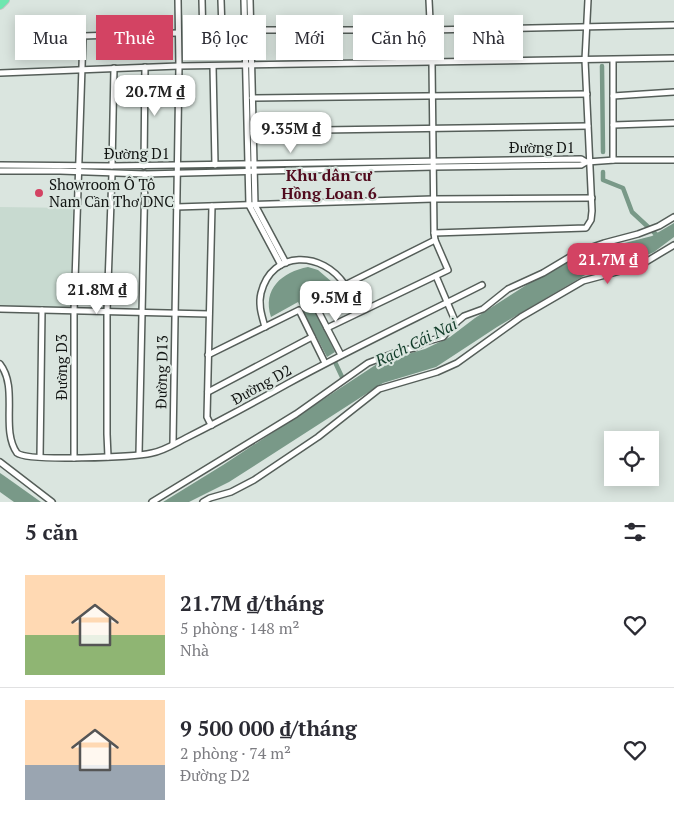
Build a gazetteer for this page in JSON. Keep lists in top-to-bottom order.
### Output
{
  "streets": {
    "street": [
      "Đường D1",
      "Đường D3",
      "Đường D13",
      "Đường D2"
    ]
  },
  "crossings": [
    ["Đường D1", "Đường D3"],
    ["Đường D1", "Đường D13"],
    ["Đường D3", "Đường D13"],
    ["Đường D3", "Đường D2"],
    ["Đường D13", "Đường D2"]
  ],
  "districts": ["Khu dân cư Hồng Loan 6"],
  "water": ["Rạch Cái Nai"],
  "places": ["Showroom Ô Tô Nam Cần Thơ DNC"],
  "page": {
    "chip": [
      "Mua",
      "Thuê",
      "Bộ lọc",
      "Mới",
      "Căn hộ",
      "Nhà"
    ],
    "price": [
      "20.7M ₫",
      "9.35M ₫",
      "21.7M ₫",
      "21.8M ₫",
      "9.5M ₫"
    ],
    "heading": "5 căn",
    "list": [
      {
        "name": "21.7M ₫/tháng",
        "note": "5 phòng · 148 m² · Nhà"
      },
      {
        "name": "9 500 000 ₫/tháng",
        "note": "2 phòng · 74 m² · Đường D2"
      }
    ]
  }
}
